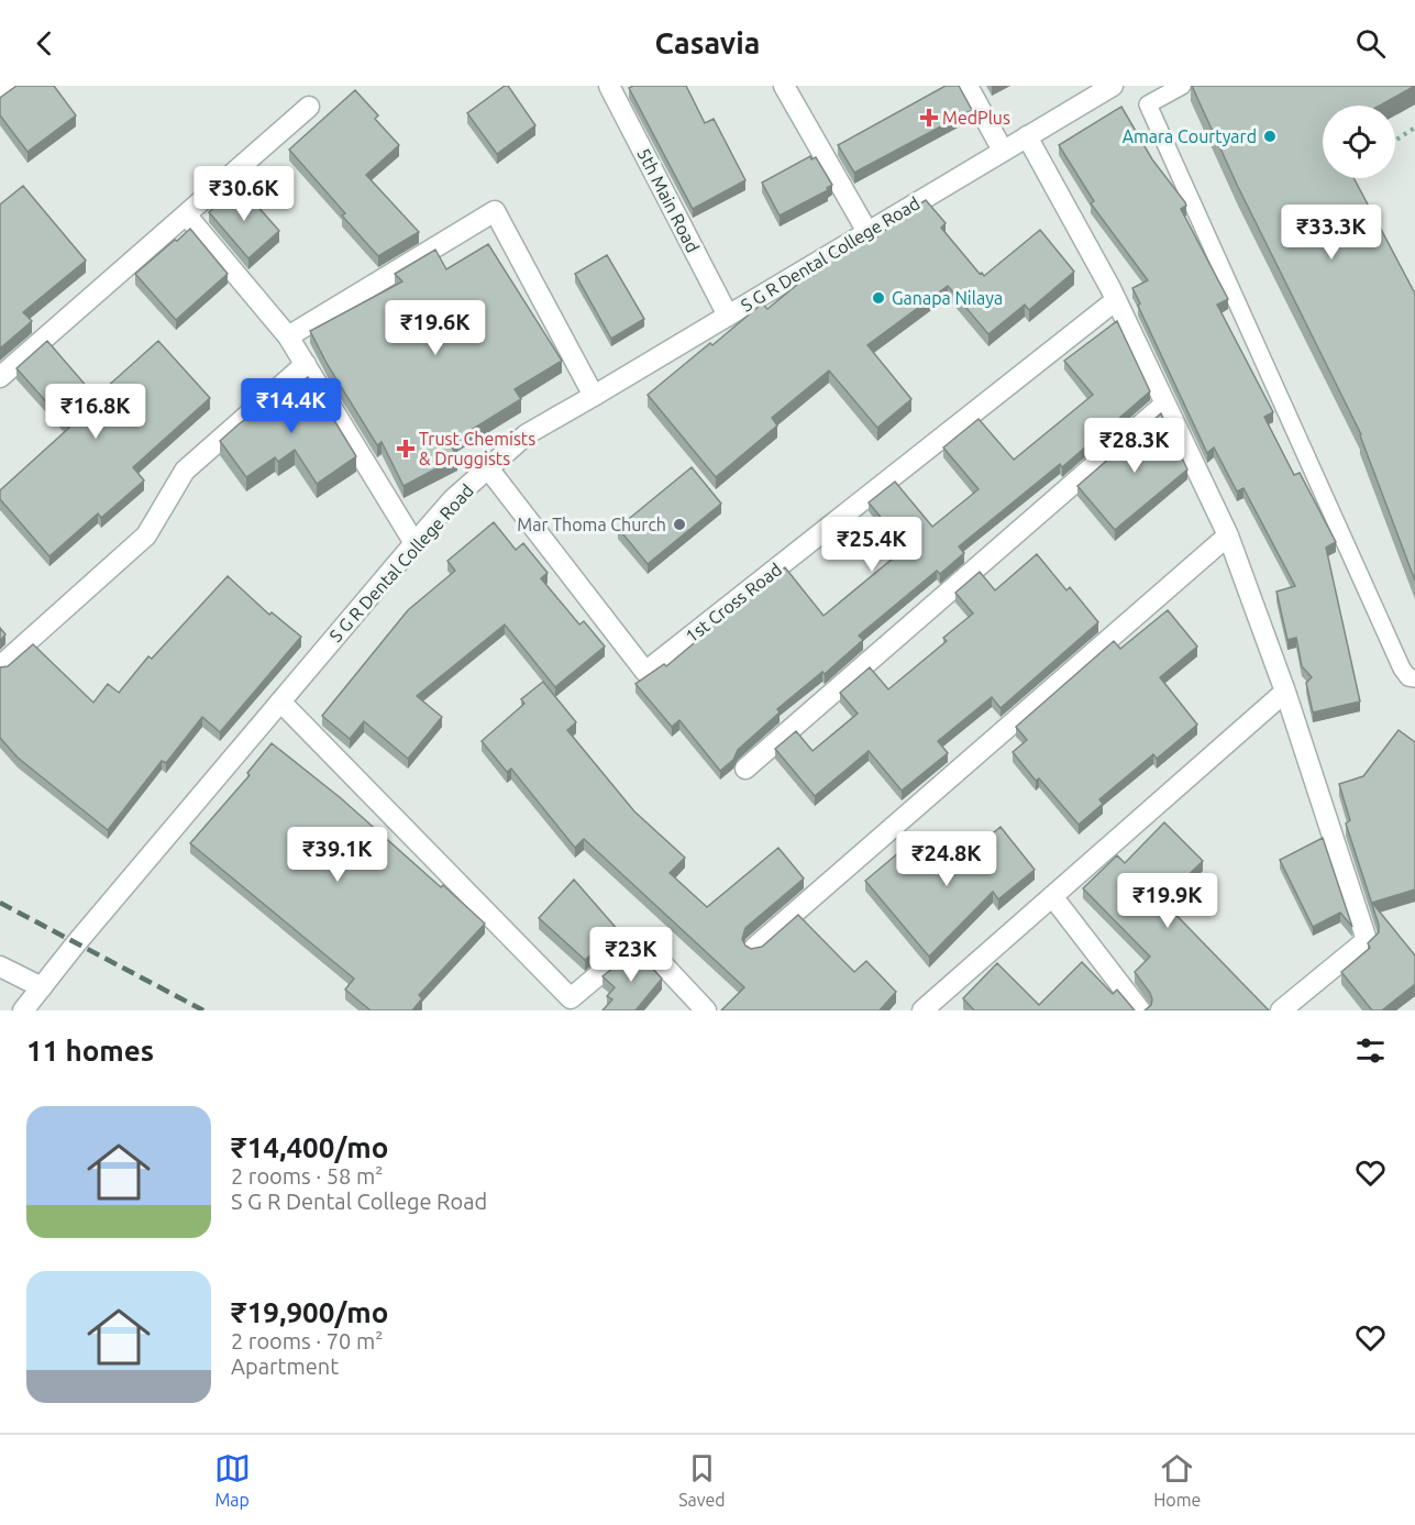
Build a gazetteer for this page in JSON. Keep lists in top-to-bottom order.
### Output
{
  "streets": {
    "street": ["5th Main Road", "S G R Dental College Road", "1st Cross Road"]
  },
  "crossings": [
    ["5th Main Road", "S G R Dental College Road"],
    ["S G R Dental College Road", "1st Cross Road"]
  ],
  "places": {
    "health": ["MedPlus", "Trust Chemists & Druggists"],
    "other": ["Amara Courtyard", "Ganapa Nilaya", "Mar Thoma Church"]
  },
  "page": {
    "header": "Casavia",
    "price": [
      "₹30.6K",
      "₹33.3K",
      "₹19.6K",
      "₹14.4K",
      "₹16.8K",
      "₹28.3K",
      "₹25.4K",
      "₹39.1K",
      "₹24.8K",
      "₹19.9K",
      "₹23K"
    ],
    "heading": "11 homes",
    "list": [
      {
        "name": "₹14,400/mo",
        "note": "2 rooms · 58 m² · S G R Dental College Road"
      },
      {
        "name": "₹19,900/mo",
        "note": "2 rooms · 70 m² · Apartment"
      }
    ],
    "tabs": ["Map", "Saved", "Home"]
  }
}
